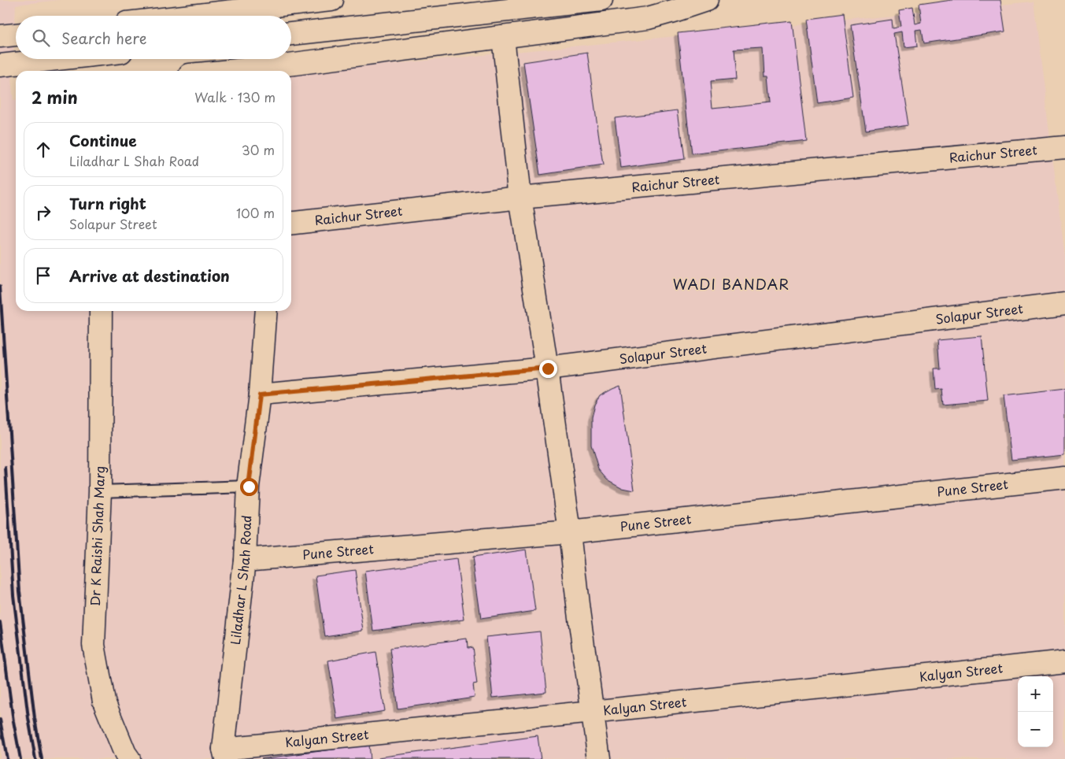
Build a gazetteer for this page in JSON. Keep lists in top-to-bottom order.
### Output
{
  "streets": {
    "street": [
      "Raichur Street",
      "Solapur Street",
      "Pune Street",
      "Dr K Raishi Shah Marg",
      "Liladhar L Shah Road",
      "Kalyan Street"
    ]
  },
  "crossings": [
    ["Solapur Street", "Liladhar L Shah Road"],
    ["Pune Street", "Liladhar L Shah Road"],
    ["Liladhar L Shah Road", "Kalyan Street"]
  ],
  "districts": ["WADI BANDAR"],
  "page": {
    "search": "Search here",
    "heading": ["2 min", "Walk · 130 m"],
    "list": [
      ["Continue", "Liladhar L Shah Road", "30 m"],
      ["Turn right", "Solapur Street", "100 m"],
      "Arrive at destination"
    ],
    "map_buttons": ["+", "−"]
  }
}
